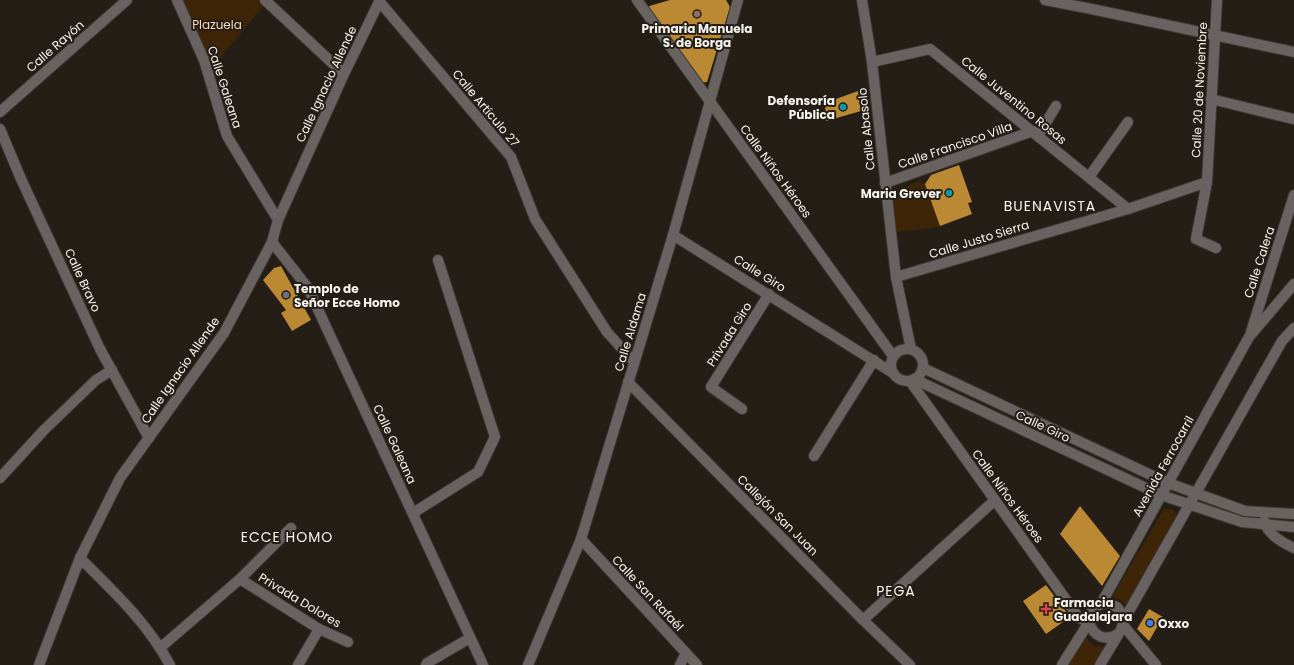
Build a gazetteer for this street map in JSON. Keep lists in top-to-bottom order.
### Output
{
  "streets": {
    "street": [
      "Calle Rayón",
      "Calle Ignacio Allende",
      "Calle Galeana",
      "Calle 20 de Noviembre",
      "Calle Juventino Rosas",
      "Calle Artículo 27",
      "Calle Abasolo",
      "Calle Francisco Villa",
      "Calle Niños Héroes",
      "Calle Justo Sierra",
      "Calle Calera",
      "Calle Giro",
      "Calle Bravo",
      "Calle Aldama",
      "Privada Giro",
      "Avenida Ferrocarril",
      "Callejón San Juan",
      "Calle San Rafaél",
      "Privada Dolores"
    ]
  },
  "crossings": [
    ["Calle Ignacio Allende", "Calle Galeana"],
    ["Calle Ignacio Allende", "Calle Artículo 27"],
    ["Calle Ignacio Allende", "Calle Bravo"],
    ["Calle 20 de Noviembre", "Calle Justo Sierra"],
    ["Calle Juventino Rosas", "Calle Abasolo"],
    ["Calle Juventino Rosas", "Calle Francisco Villa"],
    ["Calle Juventino Rosas", "Calle Justo Sierra"],
    ["Calle Artículo 27", "Calle Aldama"],
    ["Calle Abasolo", "Calle Francisco Villa"],
    ["Calle Abasolo", "Calle Niños Héroes"],
    ["Calle Abasolo", "Calle Justo Sierra"],
    ["Calle Abasolo", "Calle Giro"],
    ["Calle Niños Héroes", "Calle Giro"],
    ["Calle Niños Héroes", "Calle Aldama"],
    ["Calle Niños Héroes", "Avenida Ferrocarril"],
    ["Calle Calera", "Avenida Ferrocarril"],
    ["Calle Giro", "Calle Aldama"],
    ["Calle Giro", "Privada Giro"],
    ["Calle Giro", "Avenida Ferrocarril"],
    ["Calle Aldama", "Callejón San Juan"],
    ["Calle Aldama", "Calle San Rafaél"]
  ],
  "districts": ["BUENAVISTA", "ECCE HOMO", "PEGA"],
  "parks": ["Plazuela"],
  "places": {
    "other": [
      "Primaria Manuela S. de Borga",
      "Defensoría Pública",
      "Maria Grever",
      "Templo de Señor Ecce Homo",
      "Oxxo"
    ],
    "health": ["Farmacia Guadalajara"]
  }
}
